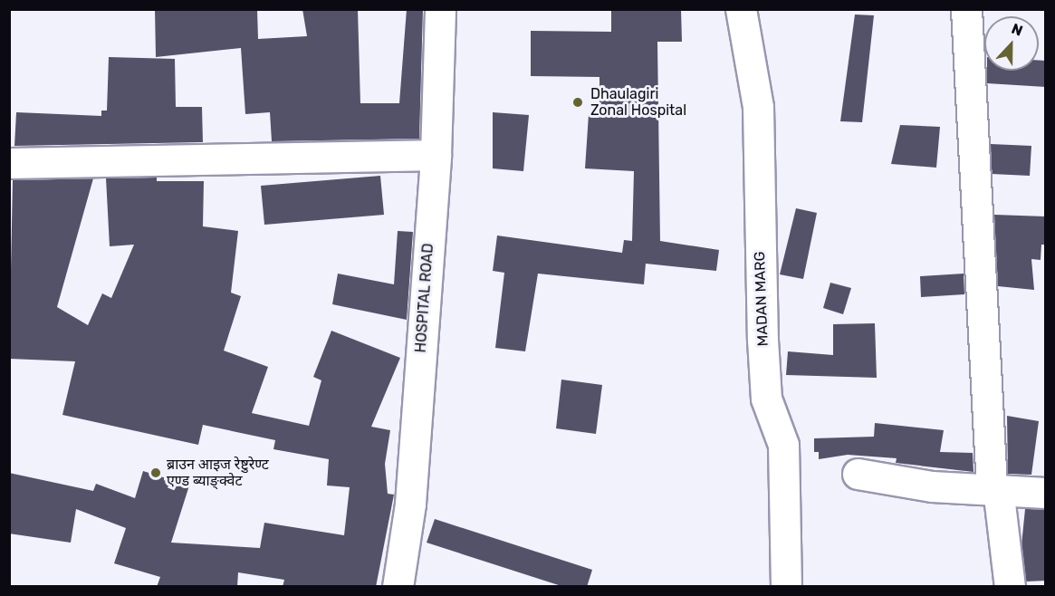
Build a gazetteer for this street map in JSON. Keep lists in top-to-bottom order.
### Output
{
  "streets": {
    "street": ["HOSPITAL ROAD", "MADAN MARG"]
  },
  "places": ["Dhaulagiri Zonal Hospital", "ब्राउन आइज रेष्टुरेण्ट एण्ड ब्याङ्क्वेट"],
  "north": "top"
}
